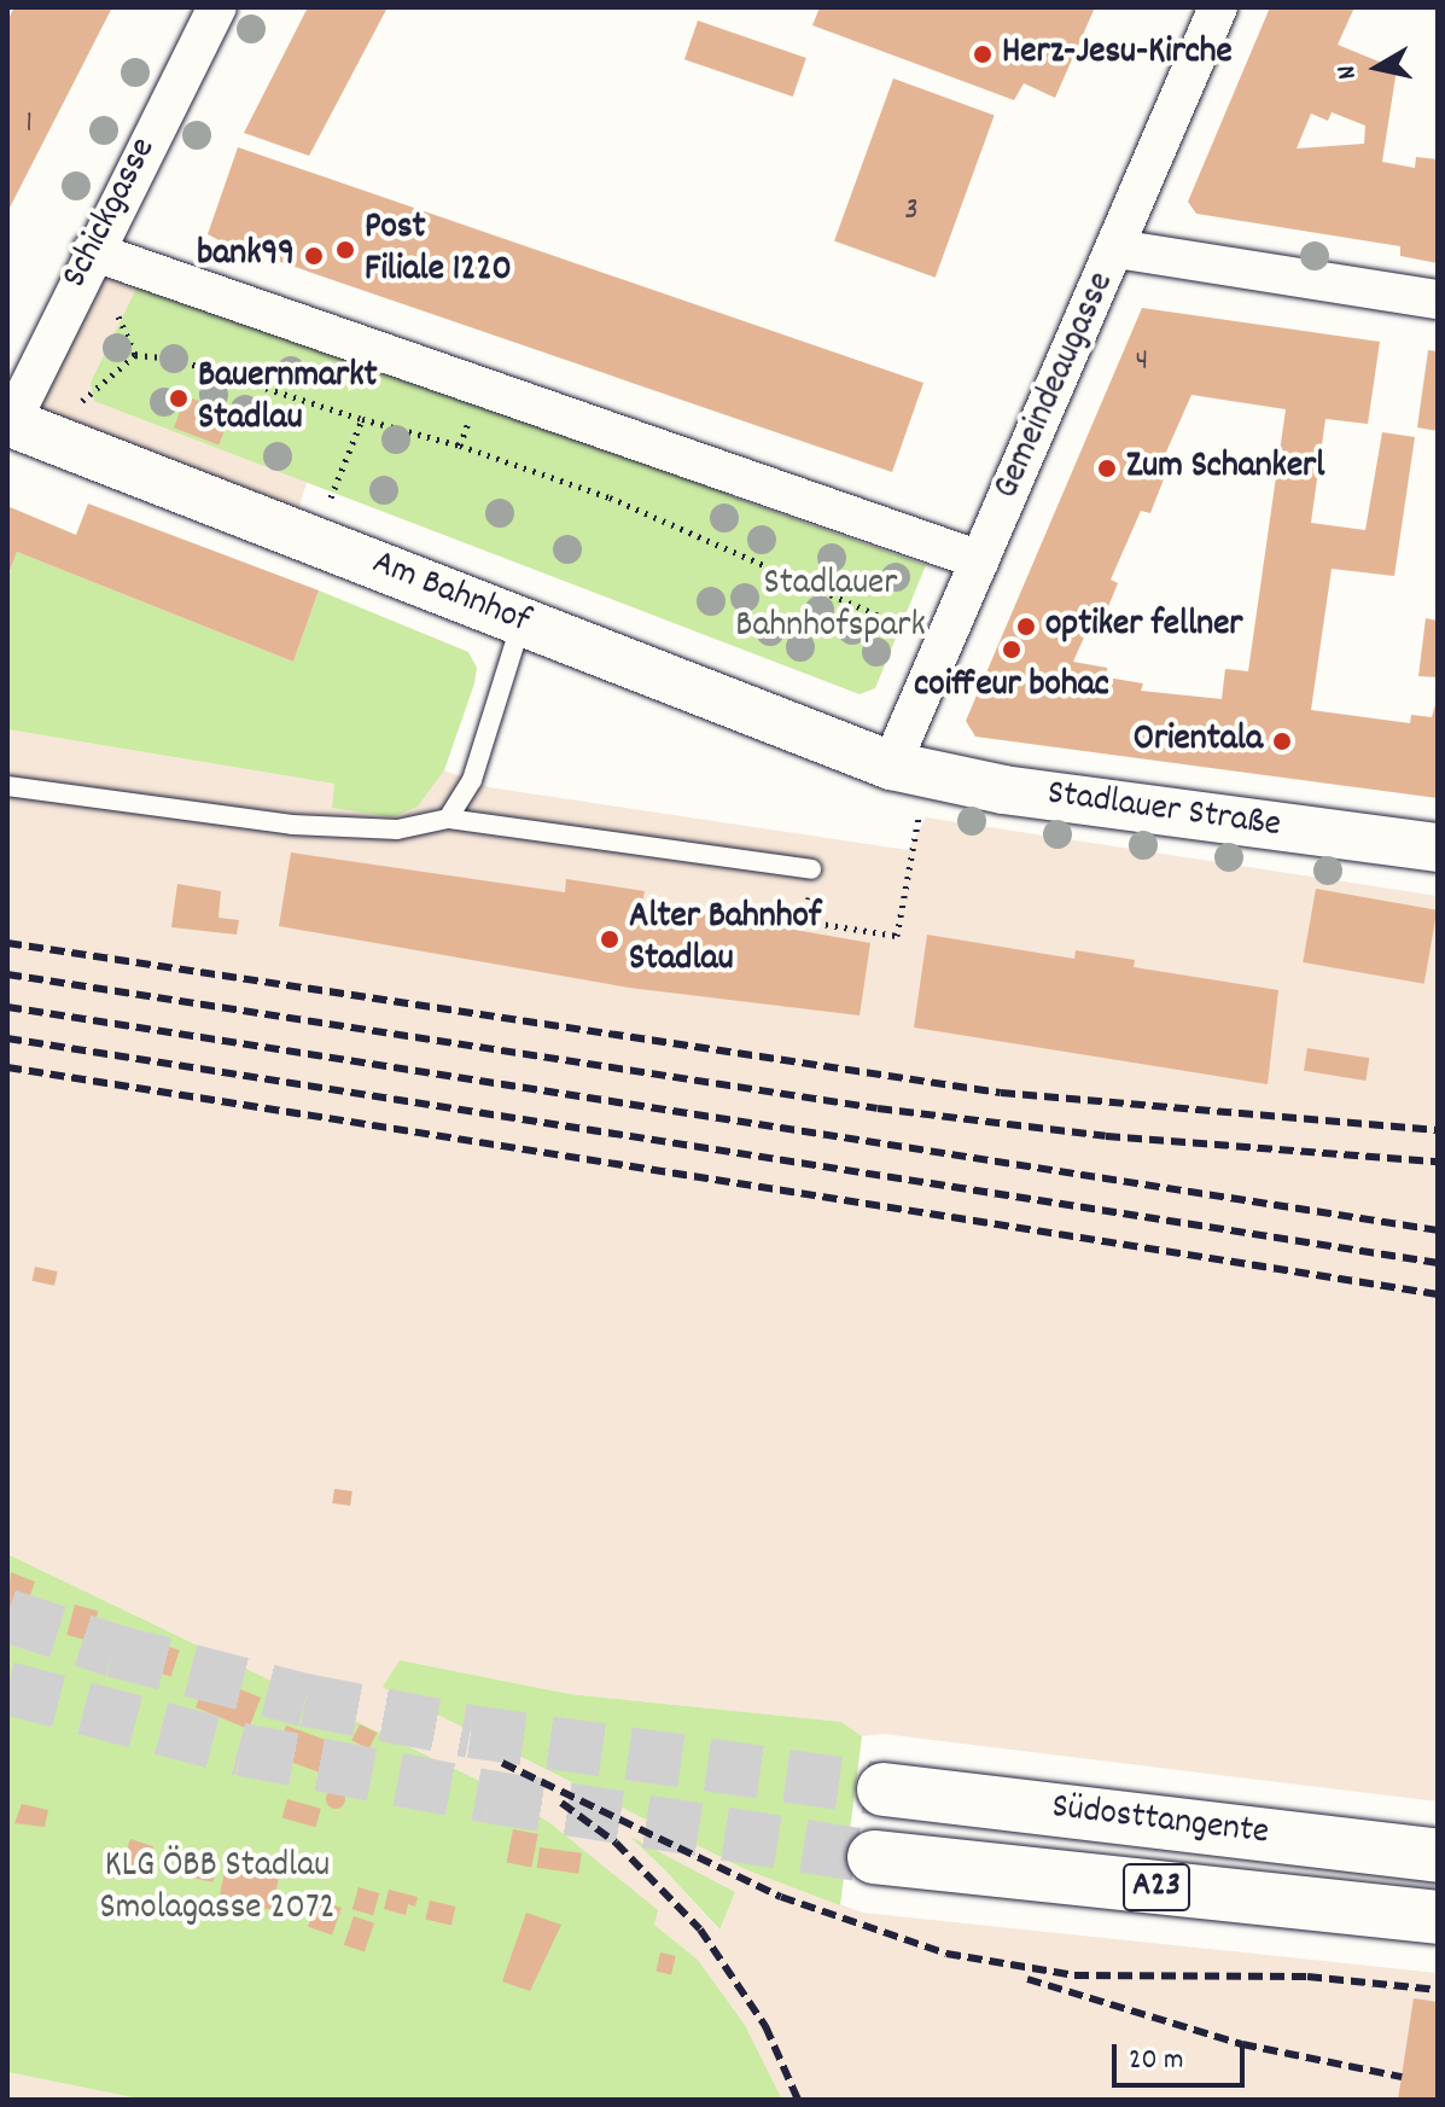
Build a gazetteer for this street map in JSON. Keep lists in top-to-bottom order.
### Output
{
  "streets": {
    "highway": ["Südosttangente", "A23"],
    "street": [
      "Schickgasse",
      "Gemeindeaugasse",
      "Am Bahnhof",
      "Stadlauer Straße"
    ]
  },
  "crossings": [
    ["Schickgasse", "Am Bahnhof"],
    ["Gemeindeaugasse", "Am Bahnhof"],
    ["Gemeindeaugasse", "Stadlauer Straße"],
    ["Am Bahnhof", "Stadlauer Straße"]
  ],
  "parks": ["Stadlauer Bahnhofspark", "KLG ÖBB Stadlau Smolagasse 2072"],
  "places": [
    "Herz-Jesu-Kirche",
    "Post Filiale 1220",
    "bank99",
    "Bauernmarkt Stadlau",
    "Zum Schankerl",
    "optiker fellner",
    "coiffeur bohac",
    "Orientala",
    "Alter Bahnhof Stadlau"
  ],
  "house_numbers": ["1", "3", "4"],
  "scale_bar": "20 m",
  "north": "left"
}
